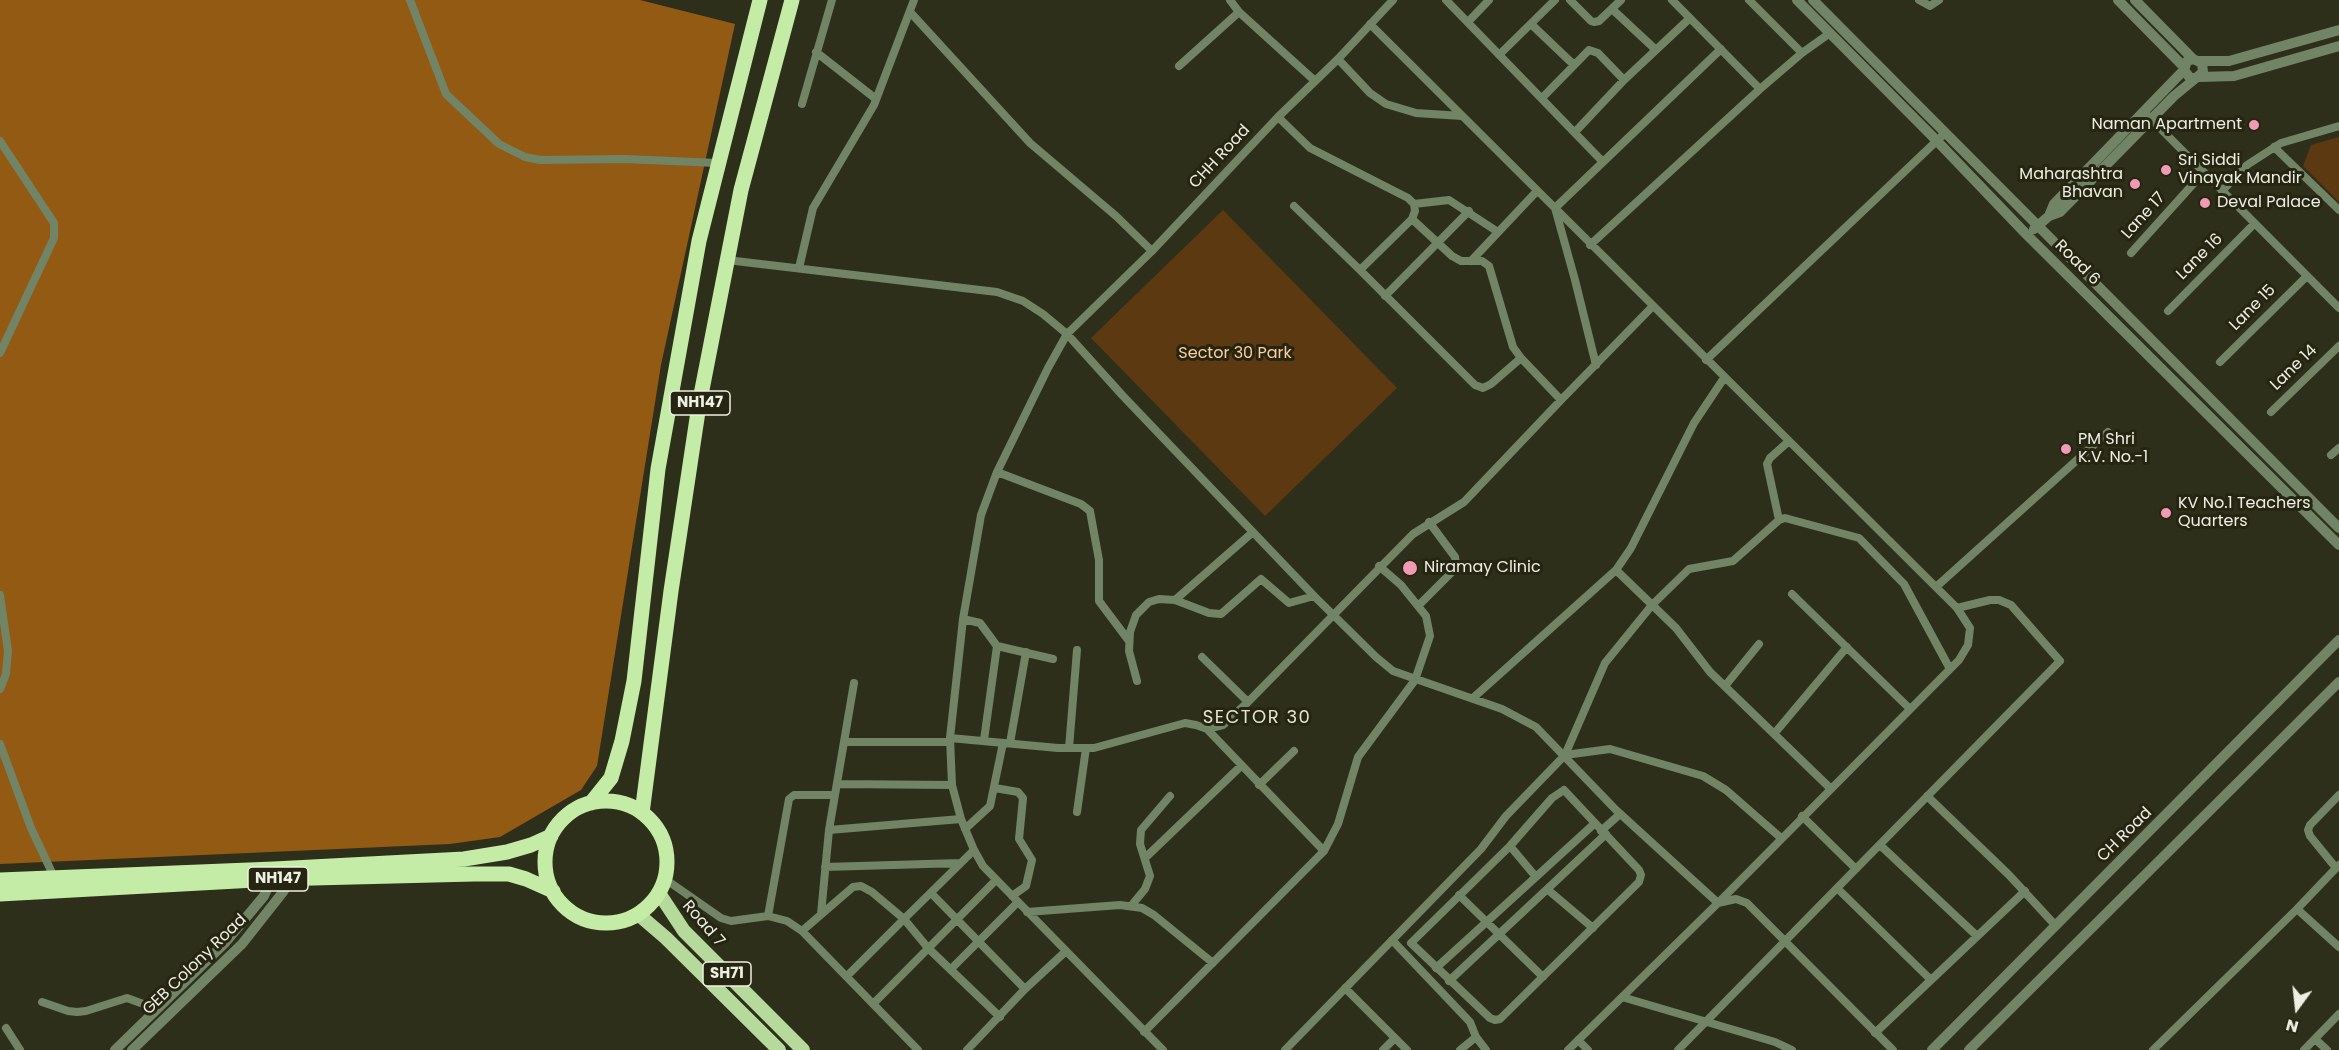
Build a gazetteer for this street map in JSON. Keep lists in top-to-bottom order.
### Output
{
  "streets": {
    "highway": ["NH147"],
    "main road": ["Road 7", "SH71"],
    "street": [
      "CHH Road",
      "Lane 17",
      "Lane 16",
      "Road 6",
      "Lane 15",
      "Lane 14",
      "CH Road",
      "GEB Colony Road"
    ]
  },
  "crossings": [
    ["NH147", "Road 7"],
    ["NH147", "GEB Colony Road"]
  ],
  "districts": ["SECTOR 30"],
  "parks": ["Sector 30 Park"],
  "places": [
    "Naman Apartment",
    "Sri Siddi Vinayak Mandir",
    "Maharashtra Bhavan",
    "Deval Palace",
    "PM Shri K.V. No.-1",
    "KV No.1 Teachers Quarters",
    "Niramay Clinic"
  ],
  "north": "bottom"
}
